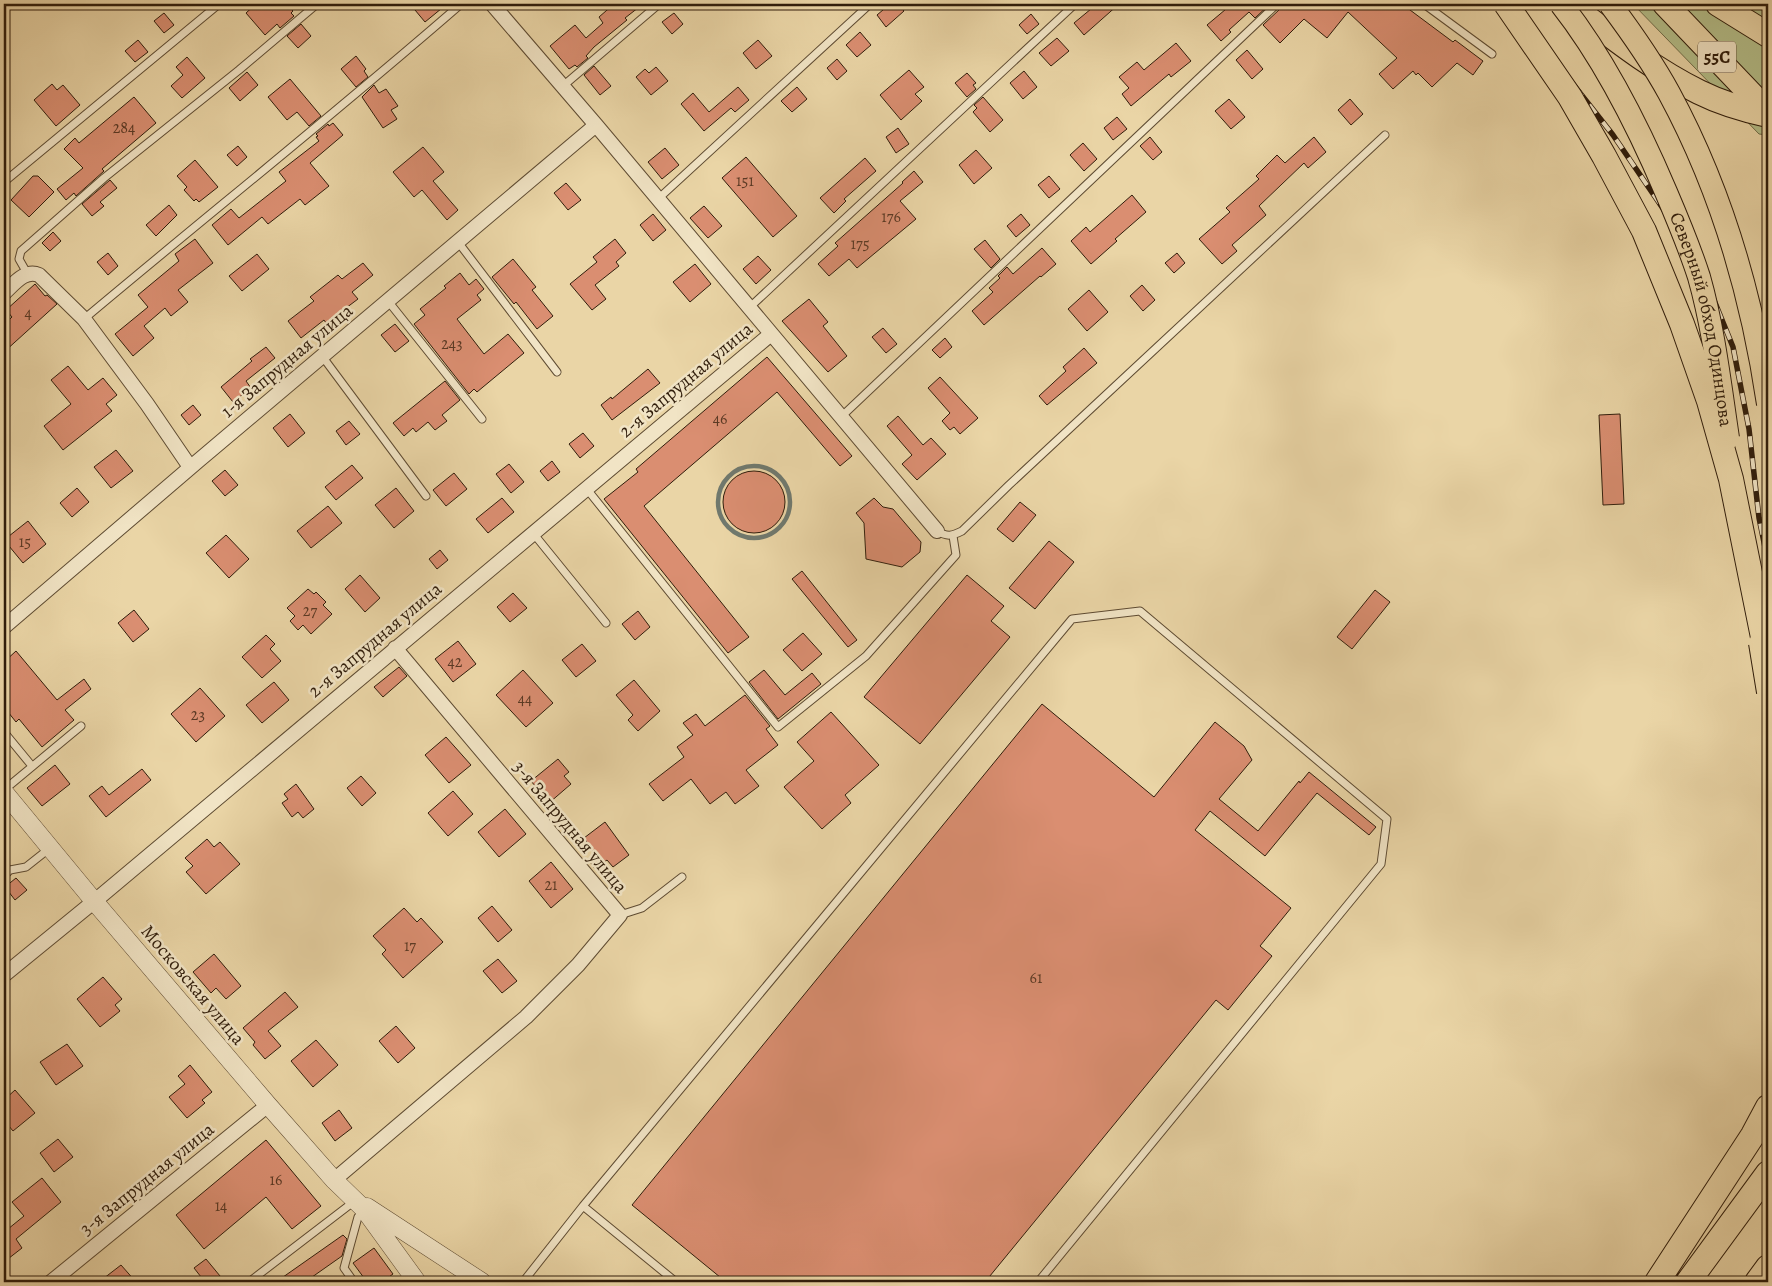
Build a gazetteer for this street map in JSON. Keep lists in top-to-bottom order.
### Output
{
  "streets": {
    "highway": ["55C"],
    "main road": ["Северный обход Одинцова"],
    "street": [
      "1-я Запрудная улица",
      "2-я Запрудная улица",
      "3-я Запрудная улица",
      "Московская улица"
    ]
  },
  "crossings": [
    ["2-я Запрудная улица", "3-я Запрудная улица"],
    ["2-я Запрудная улица", "Московская улица"],
    ["3-я Запрудная улица", "Московская улица"]
  ],
  "house_numbers": [
    "284",
    "151",
    "176",
    "175",
    "4",
    "243",
    "46",
    "15",
    "27",
    "42",
    "44",
    "23",
    "21",
    "17",
    "61",
    "16",
    "14"
  ]
}
